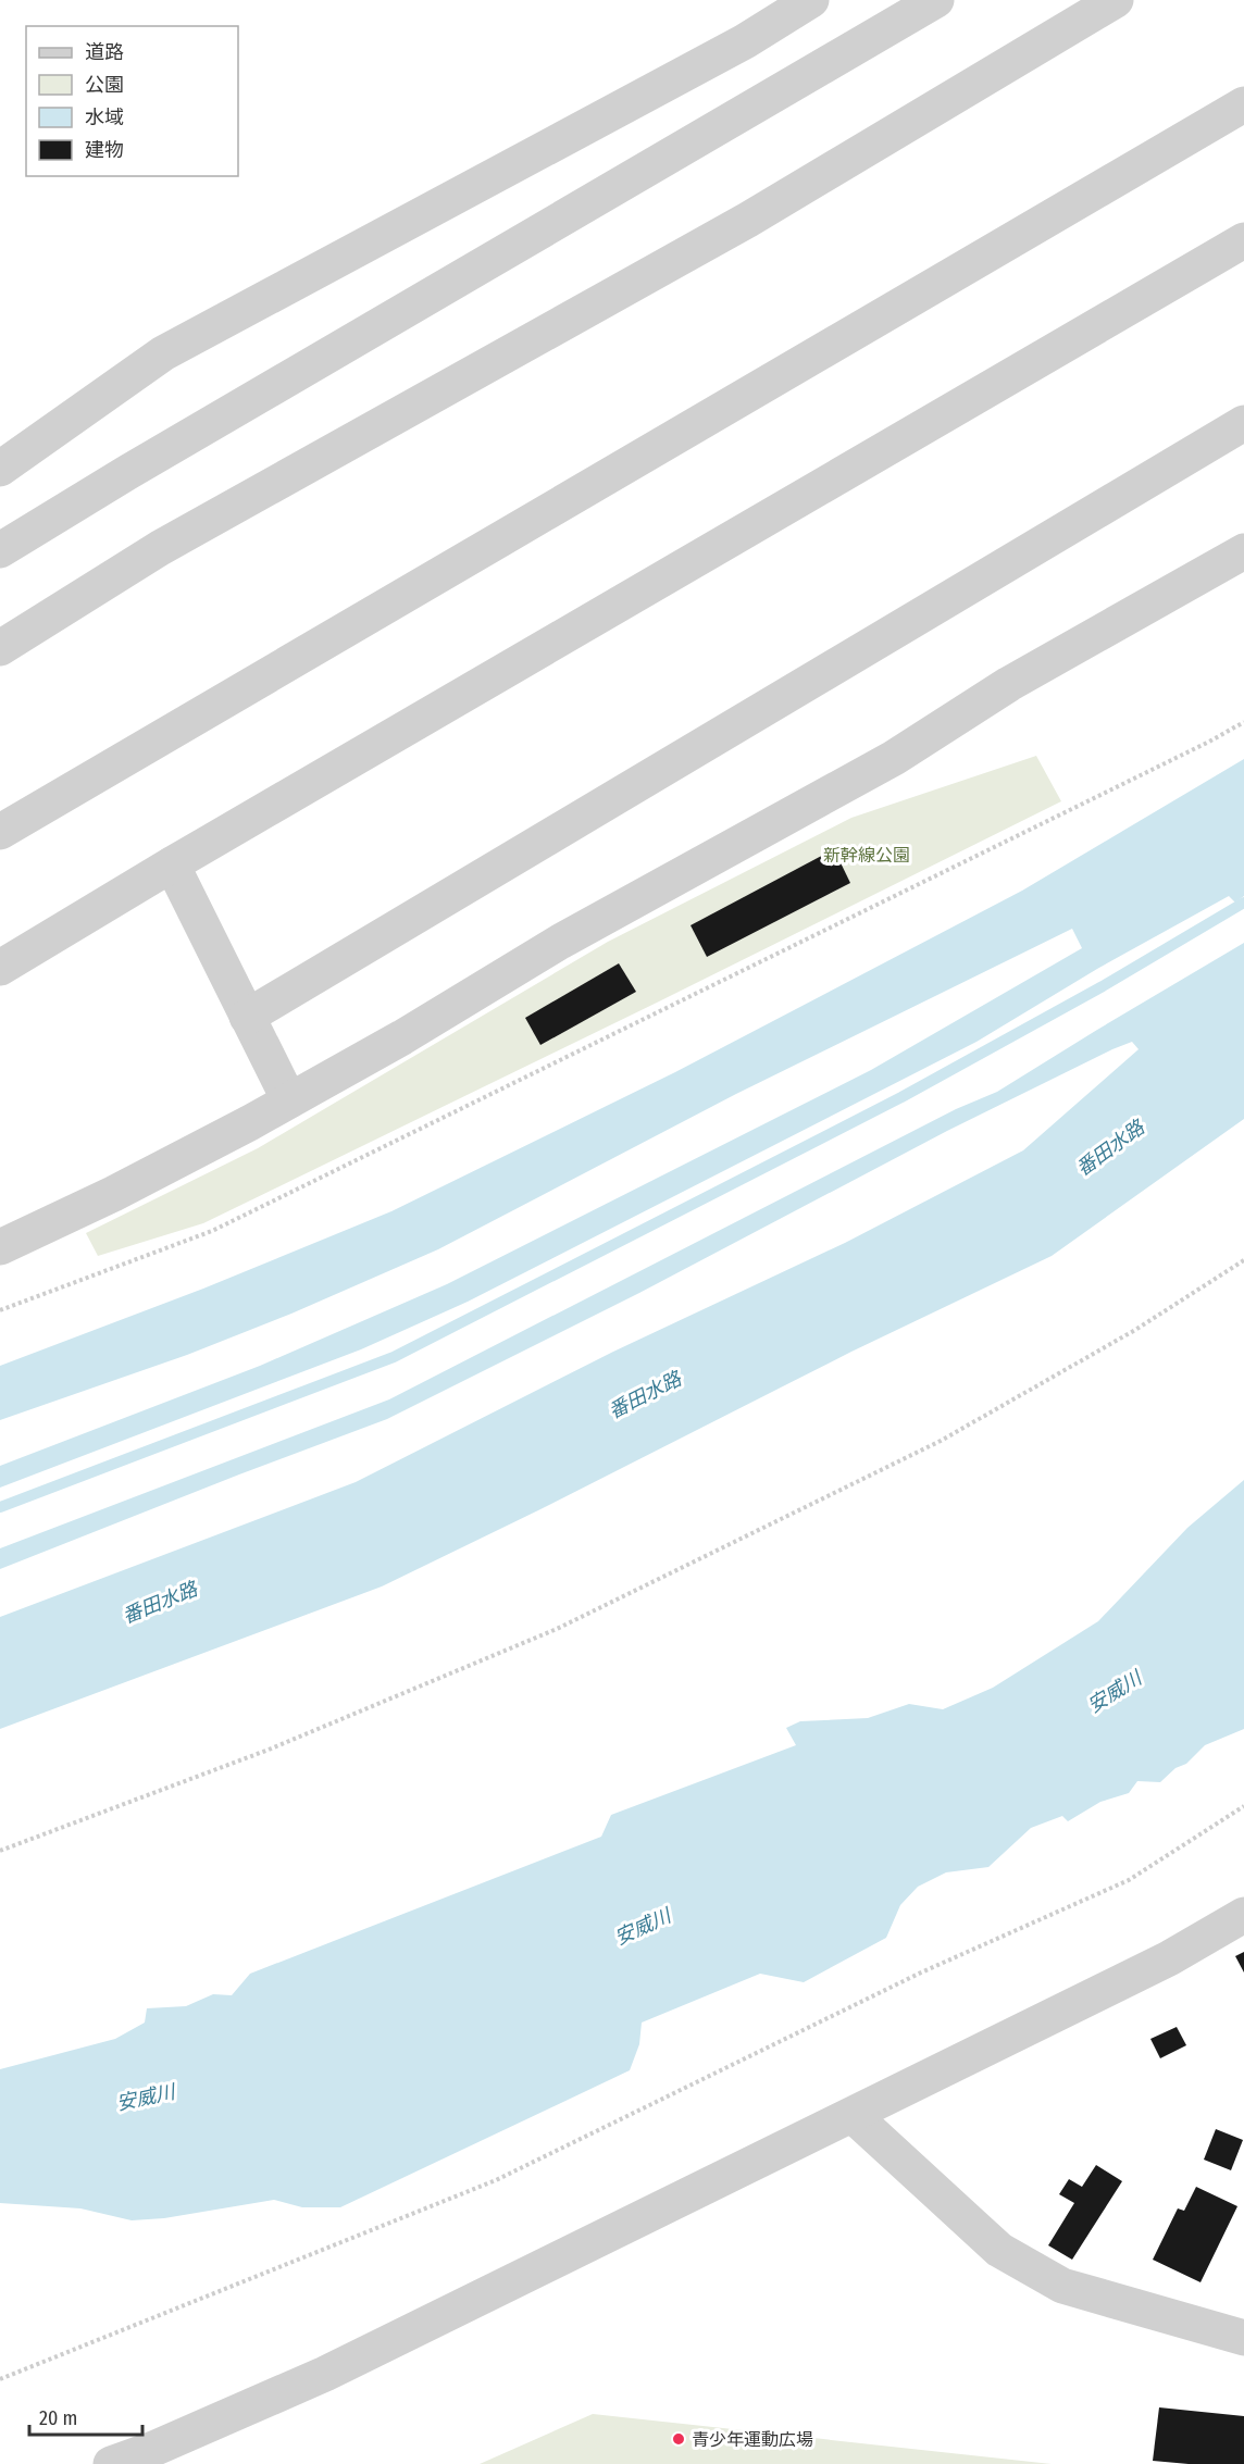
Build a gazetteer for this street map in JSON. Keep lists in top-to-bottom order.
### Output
{
  "water": ["番田水路", "安威川"],
  "parks": ["新幹線公園"],
  "places": ["青少年運動広場"],
  "legend": [
    "道路",
    "公園",
    "水域",
    "建物"
  ],
  "scale_bar": "20 m"
}
